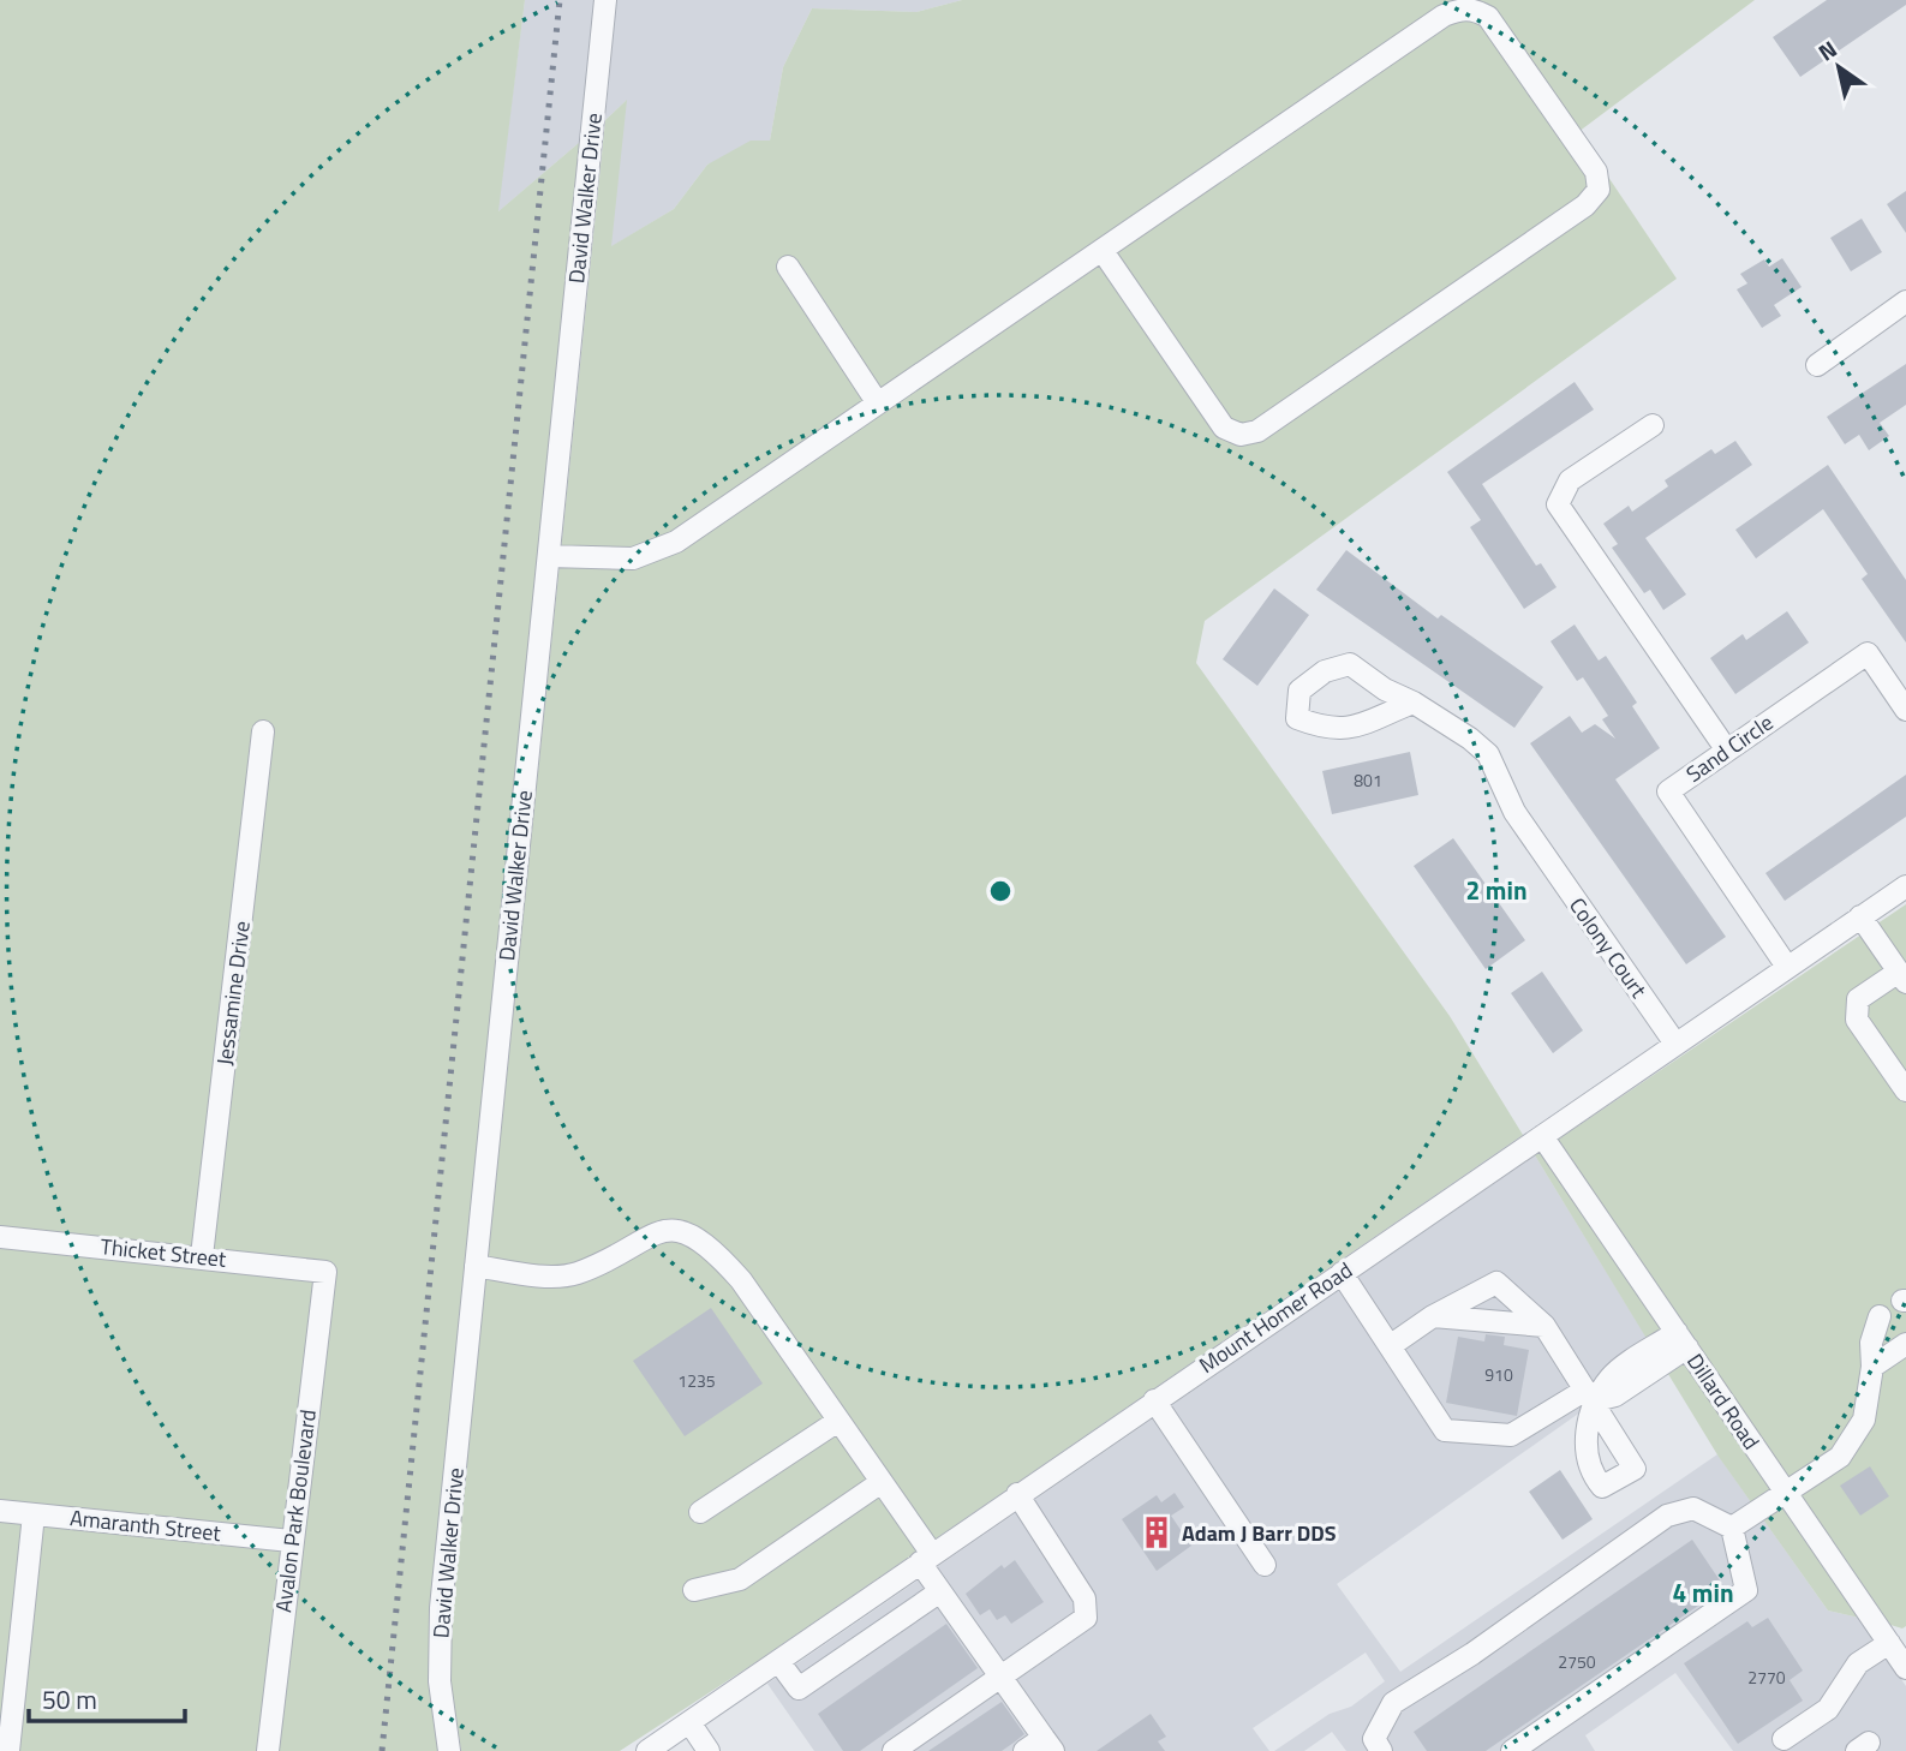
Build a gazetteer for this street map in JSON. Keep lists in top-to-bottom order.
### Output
{
  "streets": {
    "street": [
      "David Walker Drive",
      "Sand Circle",
      "Colony Court",
      "Jessamine Drive",
      "Thicket Street",
      "Mount Homer Road",
      "Dillard Road",
      "Avalon Park Boulevard",
      "Amaranth Street"
    ]
  },
  "crossings": [
    ["Sand Circle", "Mount Homer Road"],
    ["Colony Court", "Mount Homer Road"],
    ["Jessamine Drive", "Thicket Street"],
    ["Thicket Street", "Avalon Park Boulevard"],
    ["Mount Homer Road", "Dillard Road"],
    ["Avalon Park Boulevard", "Amaranth Street"]
  ],
  "places": {
    "building": ["Adam J Barr DDS"]
  },
  "house_numbers": [
    "801",
    "910",
    "1235",
    "2750",
    "2770"
  ],
  "scale_bar": "50 m",
  "north": "top left",
  "rings": ["2 min", "4 min"]
}
